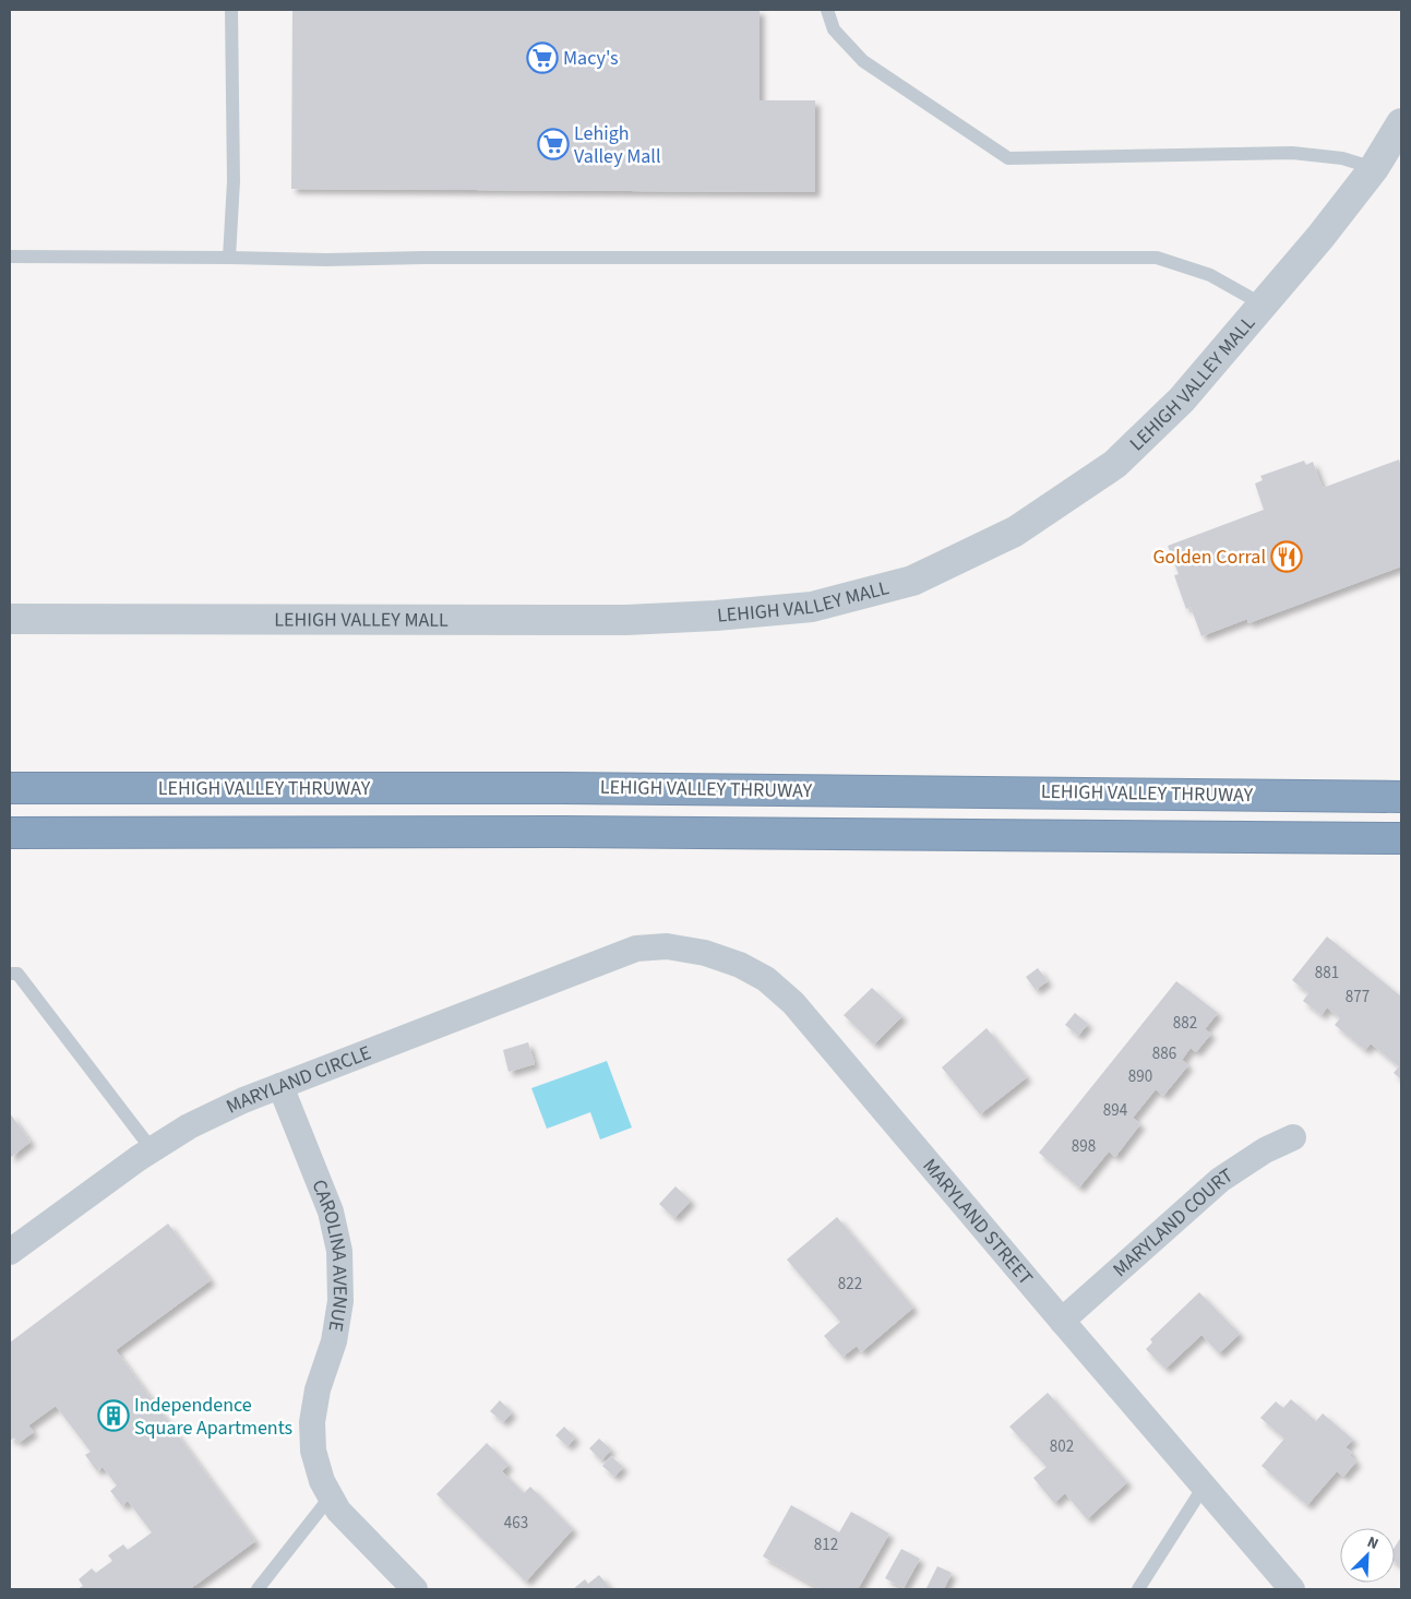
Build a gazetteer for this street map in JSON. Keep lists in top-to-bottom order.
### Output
{
  "streets": {
    "highway": ["LEHIGH VALLEY THRUWAY"],
    "street": [
      "LEHIGH VALLEY MALL",
      "MARYLAND CIRCLE",
      "MARYLAND STREET",
      "MARYLAND COURT",
      "CAROLINA AVENUE"
    ]
  },
  "crossings": [
    ["MARYLAND CIRCLE", "MARYLAND STREET"],
    ["MARYLAND CIRCLE", "CAROLINA AVENUE"],
    ["MARYLAND STREET", "MARYLAND COURT"]
  ],
  "places": {
    "supermarket": ["Macy's", "Lehigh Valley Mall"],
    "restaurant": ["Golden Corral"],
    "building": ["Independence Square Apartments"]
  },
  "house_numbers": [
    "881",
    "877",
    "882",
    "886",
    "890",
    "894",
    "898",
    "822",
    "802",
    "463",
    "812"
  ],
  "north": "top right"
}
